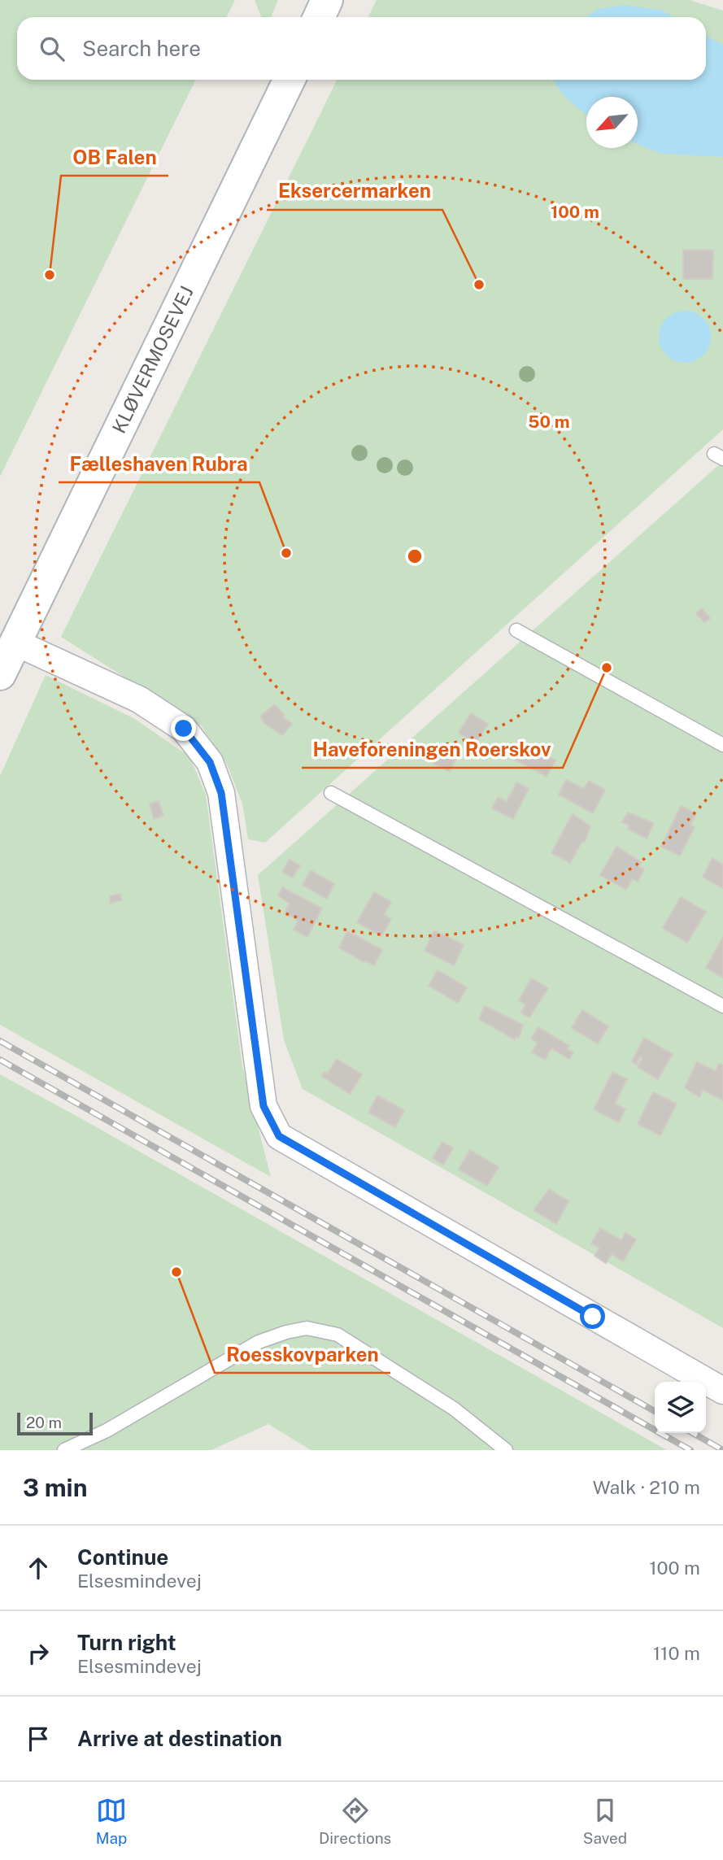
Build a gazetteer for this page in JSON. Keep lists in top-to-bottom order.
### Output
{
  "streets": {
    "main road": ["KLØVERMOSEVEJ"]
  },
  "places": [
    "OB Falen",
    "Eksercermarken",
    "Fælleshaven Rubra",
    "Haveforeningen Roerskov",
    "Roesskovparken"
  ],
  "scale_bar": "20 m",
  "north": "bottom left",
  "page": {
    "search": "Search here",
    "scale": "20 m",
    "heading": ["3 min", "Walk · 210 m"],
    "list": [
      ["Continue", "Elsesmindevej", "100 m"],
      ["Turn right", "Elsesmindevej", "110 m"],
      "Arrive at destination"
    ],
    "nav": ["Map", "Directions", "Saved"]
  },
  "rings": ["100 m", "50 m"]
}
